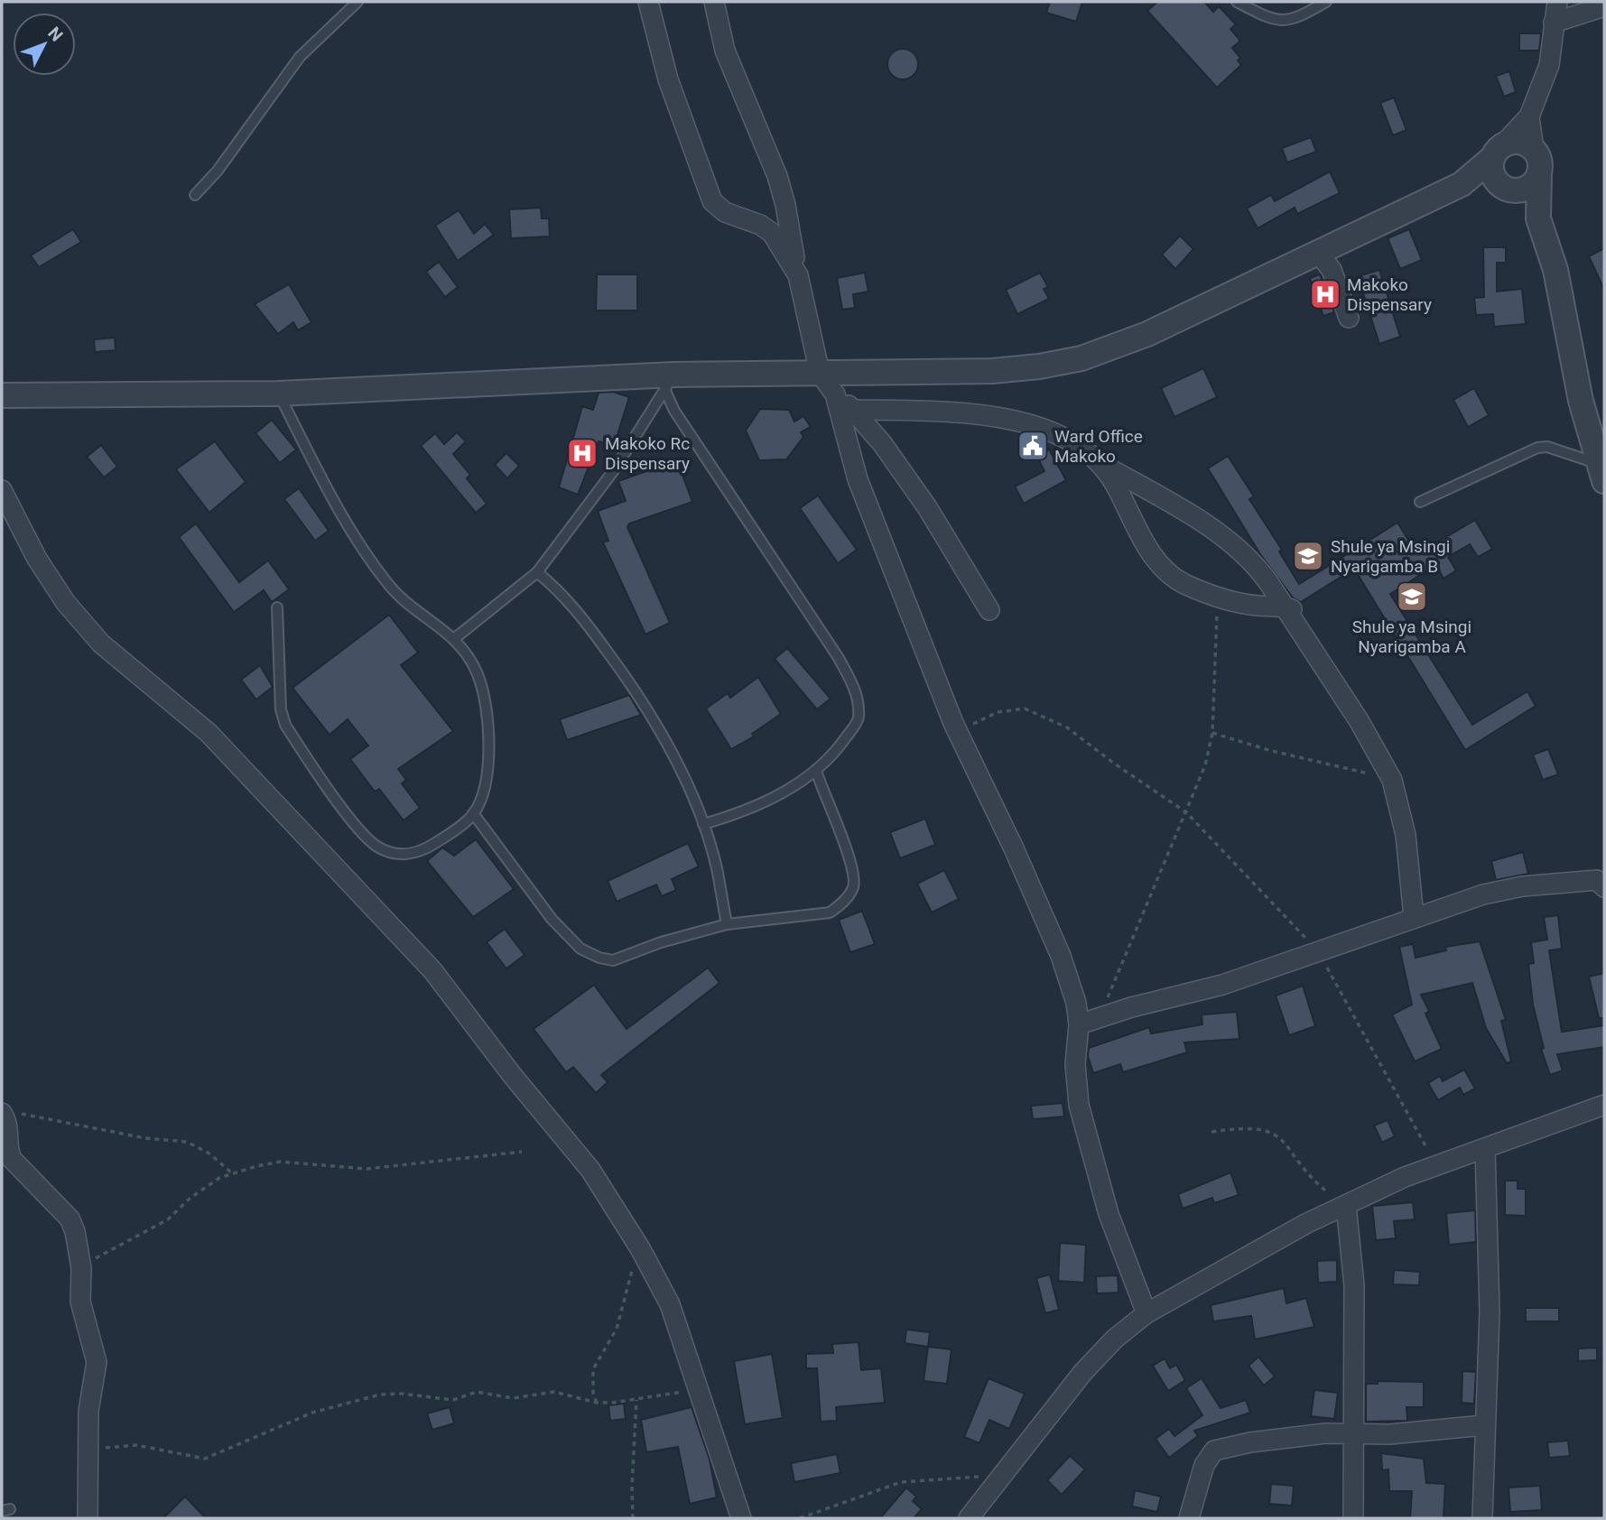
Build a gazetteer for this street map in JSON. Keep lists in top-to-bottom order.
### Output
{
  "places": {
    "hospital": ["Makoko Dispensary", "Makoko Rc Dispensary"],
    "public building": ["Ward Office Makoko"],
    "school or university": ["Shule ya Msingi Nyarigamba B", "Shule ya Msingi Nyarigamba A"]
  },
  "north": "top right"
}
